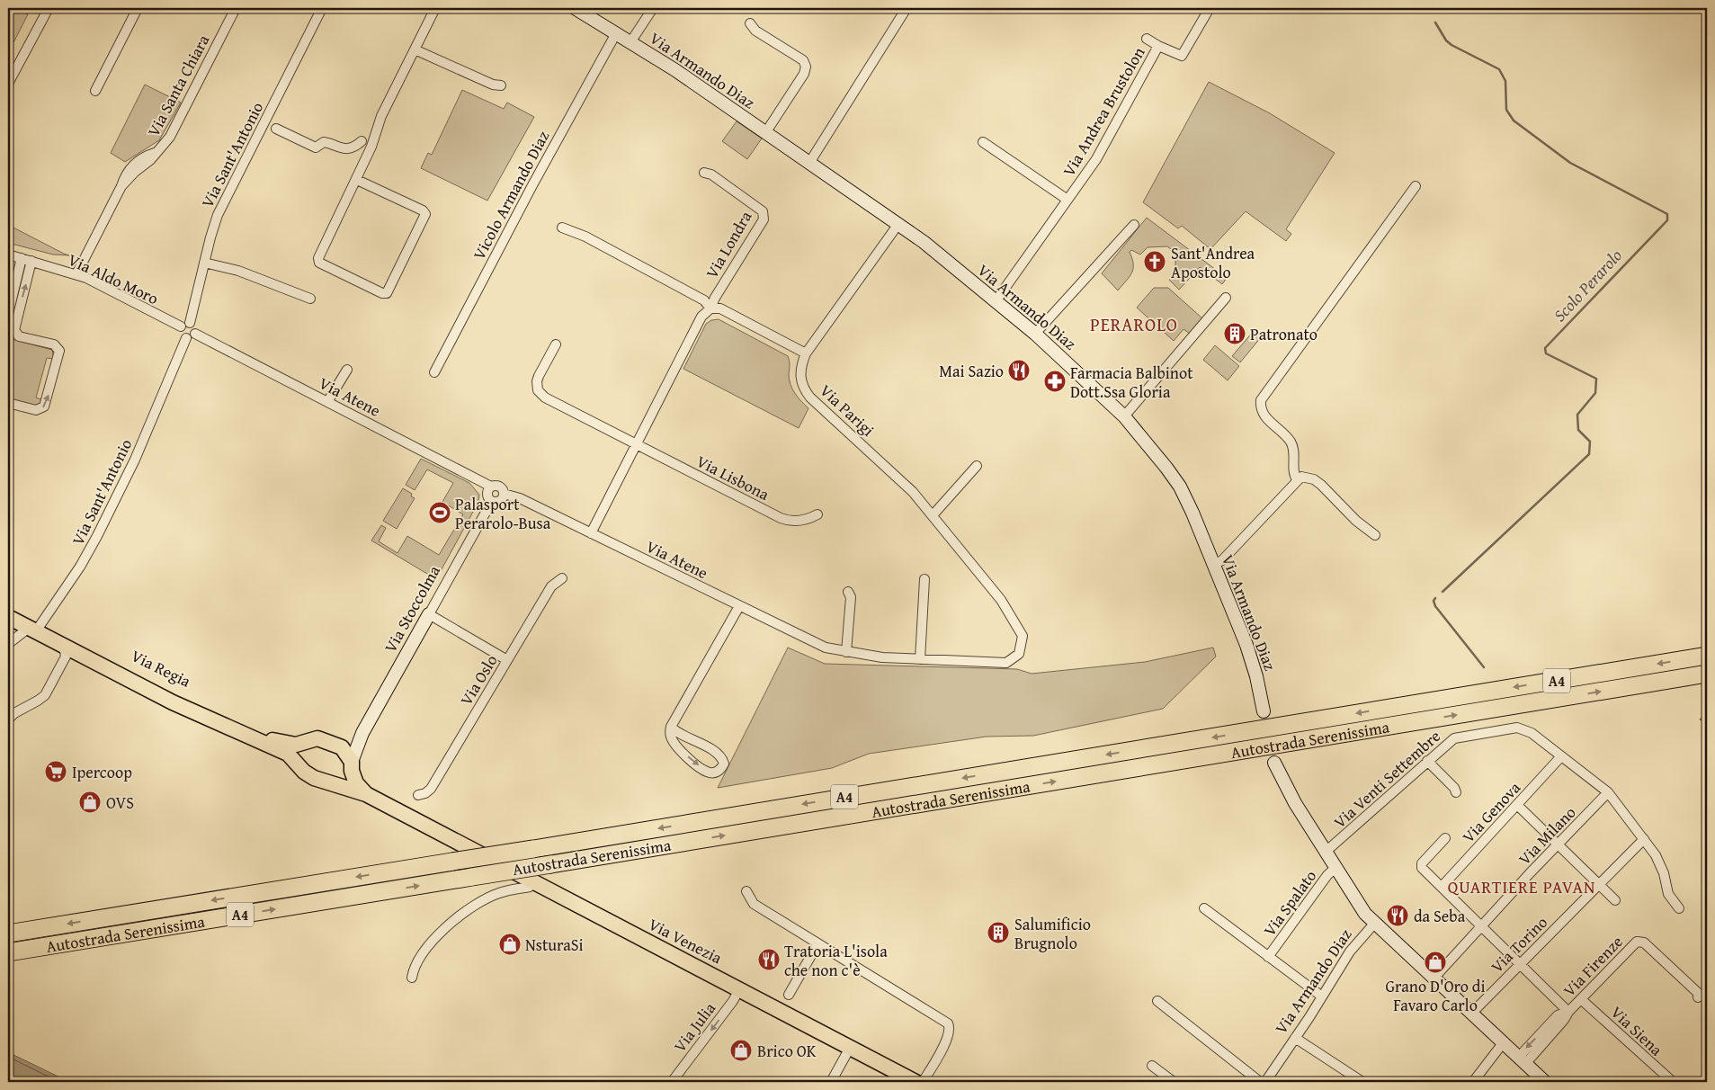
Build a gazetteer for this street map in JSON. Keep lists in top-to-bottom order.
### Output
{
  "streets": {
    "highway": ["A4", "Autostrada Serenissima"],
    "main road": ["Via Regia", "Via Venezia"],
    "street": [
      "Via Armando Diaz",
      "Via Santa Chiara",
      "Via Andrea Brustolon",
      "Via Sant'Antonio",
      "Vicolo Armando Diaz",
      "Via Londra",
      "Via Aldo Moro",
      "Via Atene",
      "Via Parigi",
      "Via Lisbona",
      "Via Stoccolma",
      "Via Oslo",
      "Via Venti Settembre",
      "Via Genova",
      "Via Milano",
      "Via Spalato",
      "Via Torino",
      "Via Firenze",
      "Via Julia",
      "Via Siena"
    ]
  },
  "crossings": [
    ["Via Armando Diaz", "Via Andrea Brustolon"],
    ["Via Armando Diaz", "Vicolo Armando Diaz"],
    ["Via Armando Diaz", "Via Parigi"],
    ["Via Armando Diaz", "Via Venti Settembre"],
    ["Via Armando Diaz", "Via Spalato"],
    ["Via Santa Chiara", "Via Aldo Moro"],
    ["Via Sant'Antonio", "Via Aldo Moro"],
    ["Via Sant'Antonio", "Via Atene"],
    ["Via Sant'Antonio", "Via Regia"],
    ["Via Londra", "Via Parigi"],
    ["Via Aldo Moro", "Via Atene"],
    ["Via Atene", "Via Parigi"],
    ["Via Atene", "Via Stoccolma"],
    ["Via Stoccolma", "Via Regia"],
    ["Via Regia", "Via Venezia"],
    ["Via Venti Settembre", "Via Genova"],
    ["Via Venti Settembre", "Via Milano"],
    ["Via Venti Settembre", "Via Torino"],
    ["Via Venezia", "Via Julia"],
    ["Via Firenze", "Via Siena"]
  ],
  "one_way": ["Via Julia"],
  "districts": ["PERAROLO", "QUARTIERE PAVAN"],
  "water": ["Scolo Perarolo"],
  "places": {
    "church": ["Sant'Andrea Apostolo"],
    "building": ["Patronato", "Salumificio Brugnolo"],
    "restaurant": ["Mai Sazio", "da Seba", "Tratoria L'isola che non c'è"],
    "pharmacy": ["Farmacia Balbinot Dott.Ssa Gloria"],
    "sports": ["Palasport Perarolo-Busa"],
    "supermarket": ["Ipercoop"],
    "shop": [
      "OVS",
      "NsturaSi",
      "Grano D'Oro di Favaro Carlo",
      "Brico OK"
    ]
  }
}
